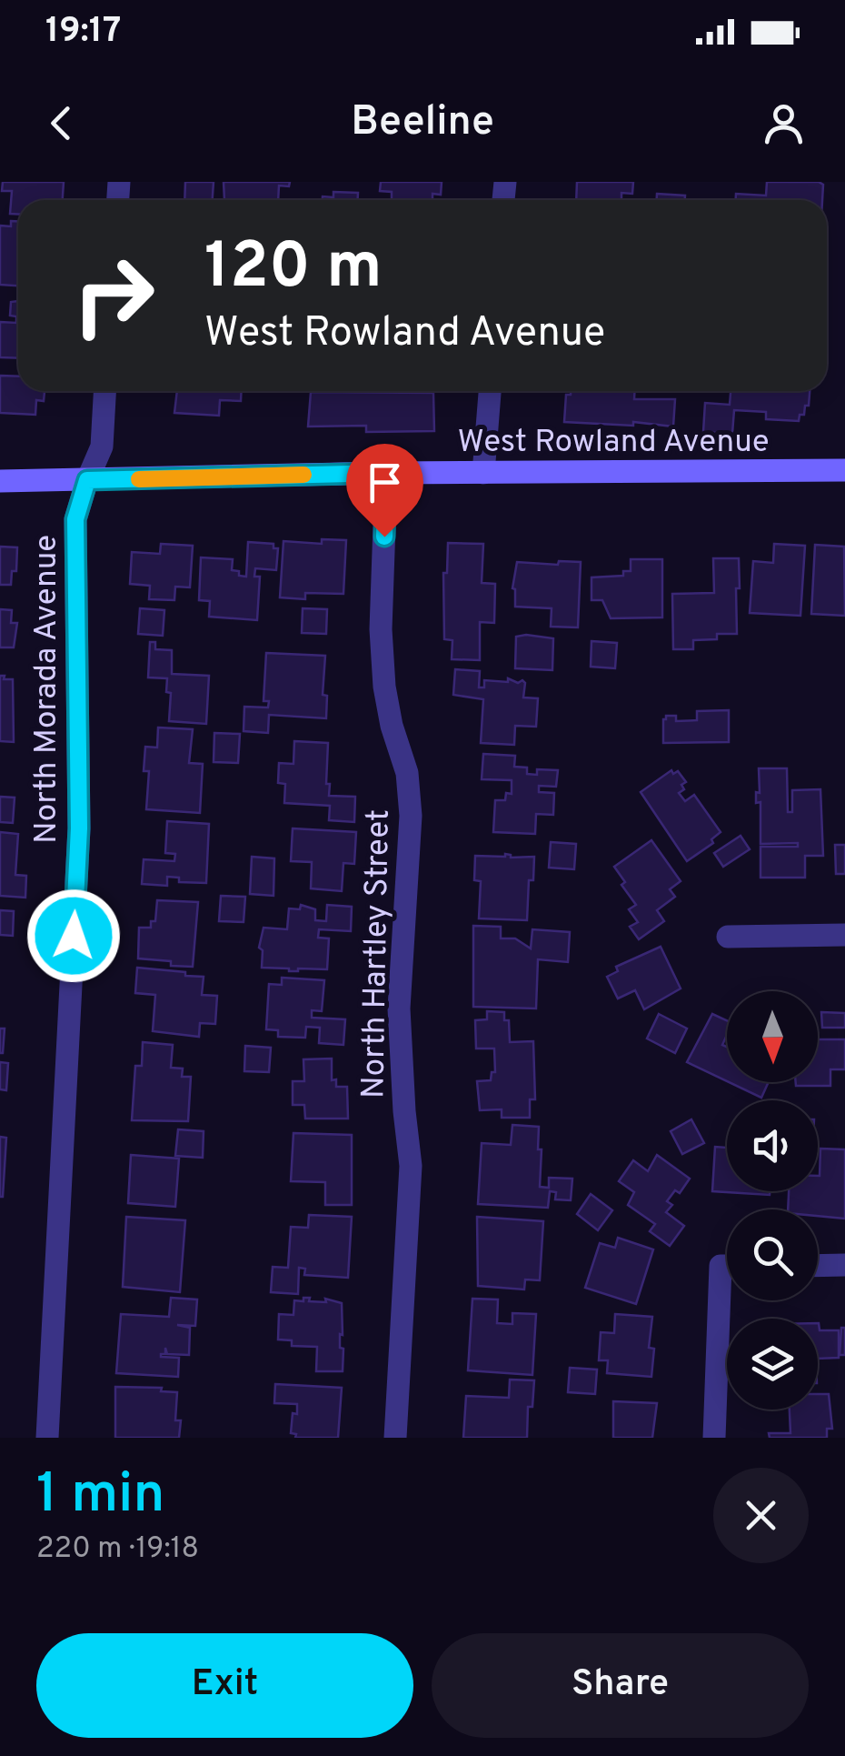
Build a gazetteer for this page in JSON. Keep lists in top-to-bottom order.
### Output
{
  "streets": {
    "street": ["West Rowland Avenue", "North Morada Avenue", "North Hartley Street"]
  },
  "crossings": [
    ["West Rowland Avenue", "North Morada Avenue"],
    ["West Rowland Avenue", "North Hartley Street"]
  ],
  "north": "bottom",
  "page": {
    "status": "19:17",
    "header": "Beeline",
    "turn": ["120 m", "West Rowland Avenue"],
    "heading": ["1 min", "220 m · 19:18"],
    "buttons": ["Exit", "Share"]
  }
}
